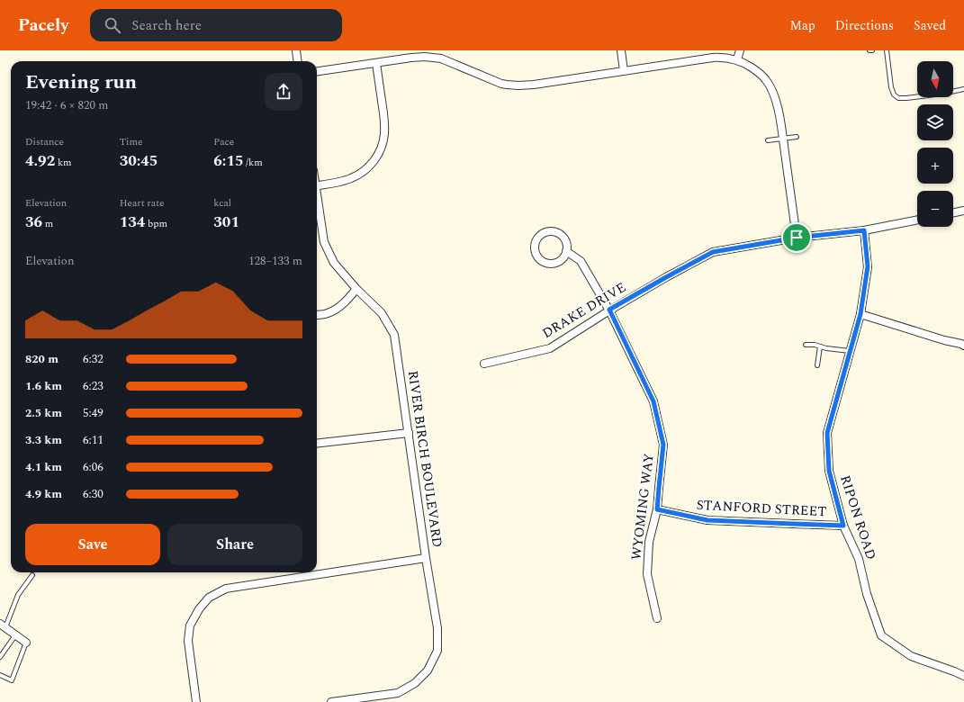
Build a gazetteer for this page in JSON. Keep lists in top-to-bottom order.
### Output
{
  "streets": {
    "street": [
      "DRAKE DRIVE",
      "RIVER BIRCH BOULEVARD",
      "WYOMING WAY",
      "STANFORD STREET",
      "RIPON ROAD"
    ]
  },
  "crossings": [
    ["DRAKE DRIVE", "WYOMING WAY"],
    ["DRAKE DRIVE", "RIPON ROAD"],
    ["WYOMING WAY", "STANFORD STREET"],
    ["STANFORD STREET", "RIPON ROAD"]
  ],
  "north": "bottom",
  "page": {
    "header": "Pacely",
    "search": "Search here",
    "nav": ["Map", "Directions", "Saved"],
    "map_buttons": ["+", "−"],
    "heading": ["Evening run", "19:42 · 6 × 820 m"],
    "stats": [
      ["Distance", "4.92 km"],
      ["Time", "30:45"],
      ["Pace", "6:15 /km"],
      ["Elevation", "36 m"],
      ["Heart rate", "134 bpm"],
      ["kcal", "301"]
    ],
    "chart": ["Elevation", "128–133 m"],
    "list": [
      {
        "name": "820 m",
        "note": "6:32"
      },
      {
        "name": "1.6 km",
        "note": "6:23"
      },
      {
        "name": "2.5 km",
        "note": "5:49"
      },
      {
        "name": "3.3 km",
        "note": "6:11"
      },
      {
        "name": "4.1 km",
        "note": "6:06"
      },
      {
        "name": "4.9 km",
        "note": "6:30"
      }
    ],
    "buttons": ["Save", "Share"]
  }
}
